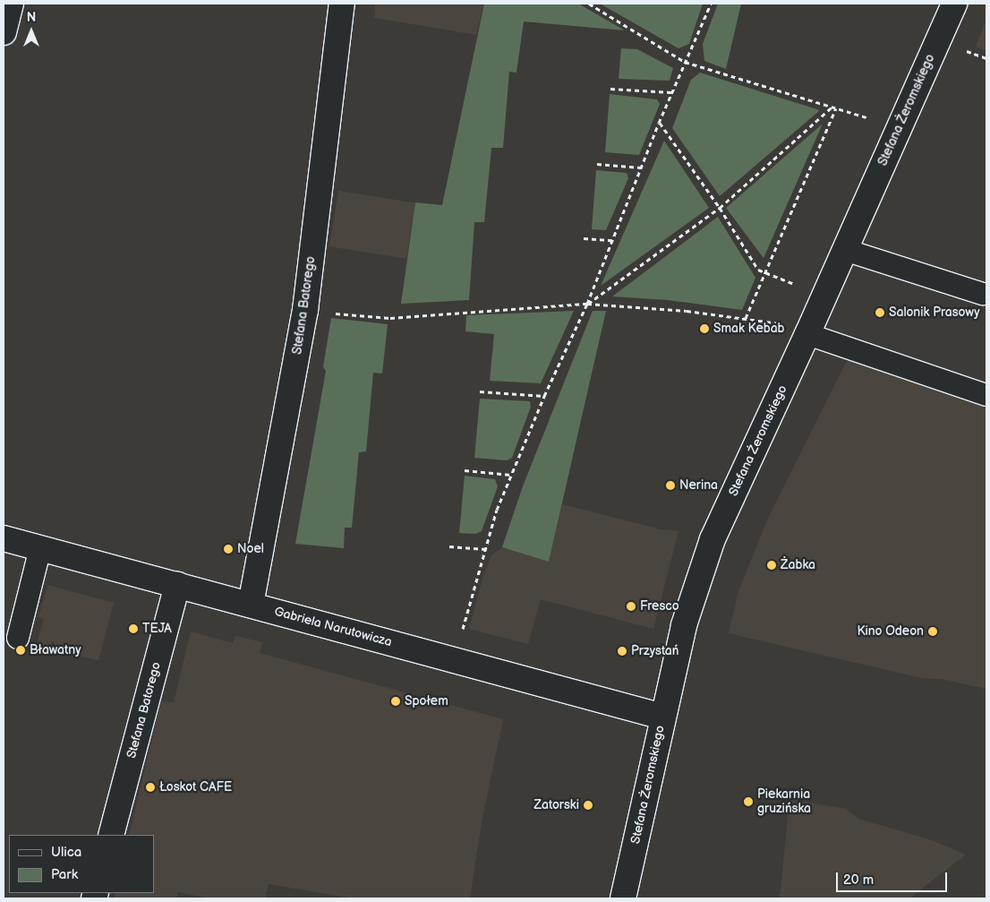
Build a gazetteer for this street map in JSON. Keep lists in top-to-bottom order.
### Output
{
  "streets": {
    "street": ["Stefana Żeromskiego", "Stefana Batorego", "Gabriela Narutowicza"]
  },
  "crossings": [
    ["Stefana Żeromskiego", "Gabriela Narutowicza"],
    ["Stefana Batorego", "Gabriela Narutowicza"]
  ],
  "places": [
    "Salonik Prasowy",
    "Smak Kebab",
    "Nerina",
    "Noel",
    "Żabka",
    "Fresco",
    "TEJA",
    "Kino Odeon",
    "Bławatny",
    "Przystań",
    "Społem",
    "Łoskot CAFE",
    "Piekarnia gruzińska",
    "Zatorski"
  ],
  "legend": ["Ulica", "Park"],
  "scale_bar": "20 m",
  "north": "top"
}
